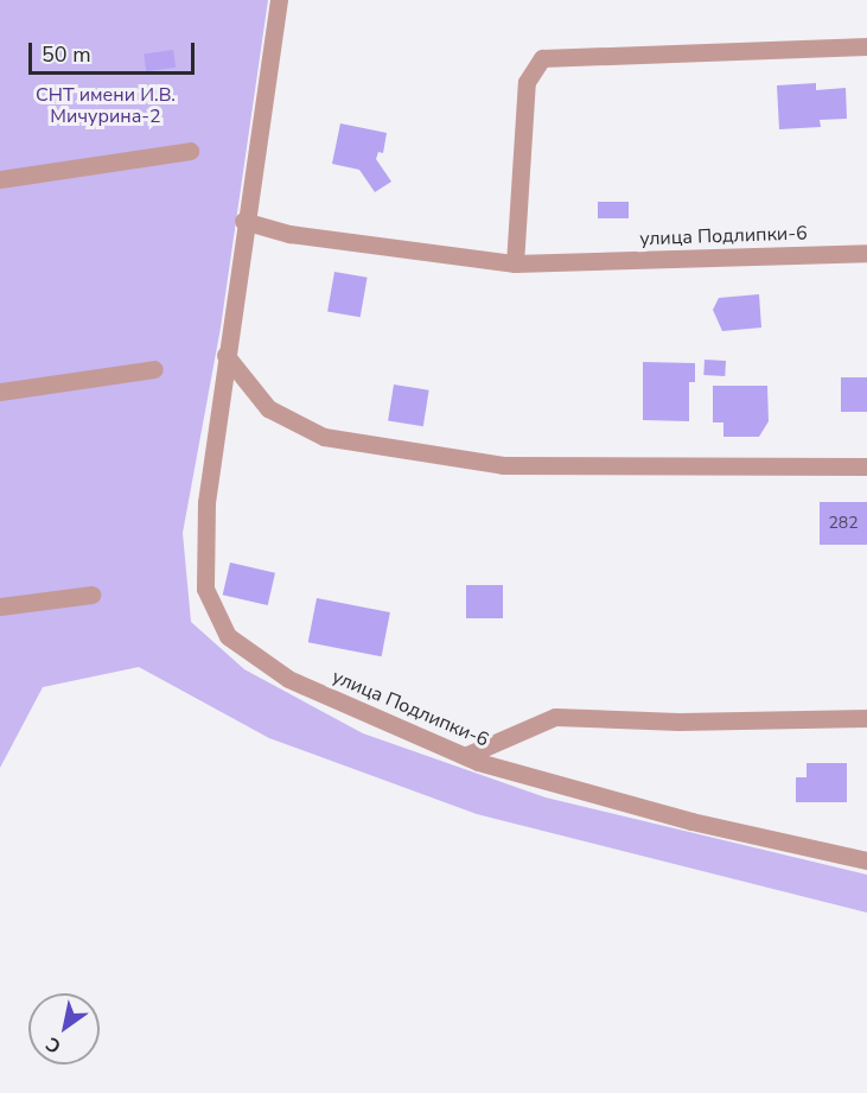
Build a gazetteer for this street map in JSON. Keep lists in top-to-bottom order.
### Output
{
  "streets": {
    "street": ["улица Подлипки-6"]
  },
  "parks": ["СНТ имени И.В. Мичурина-2"],
  "house_numbers": ["282"],
  "scale_bar": "50 m",
  "north": "bottom left"
}
